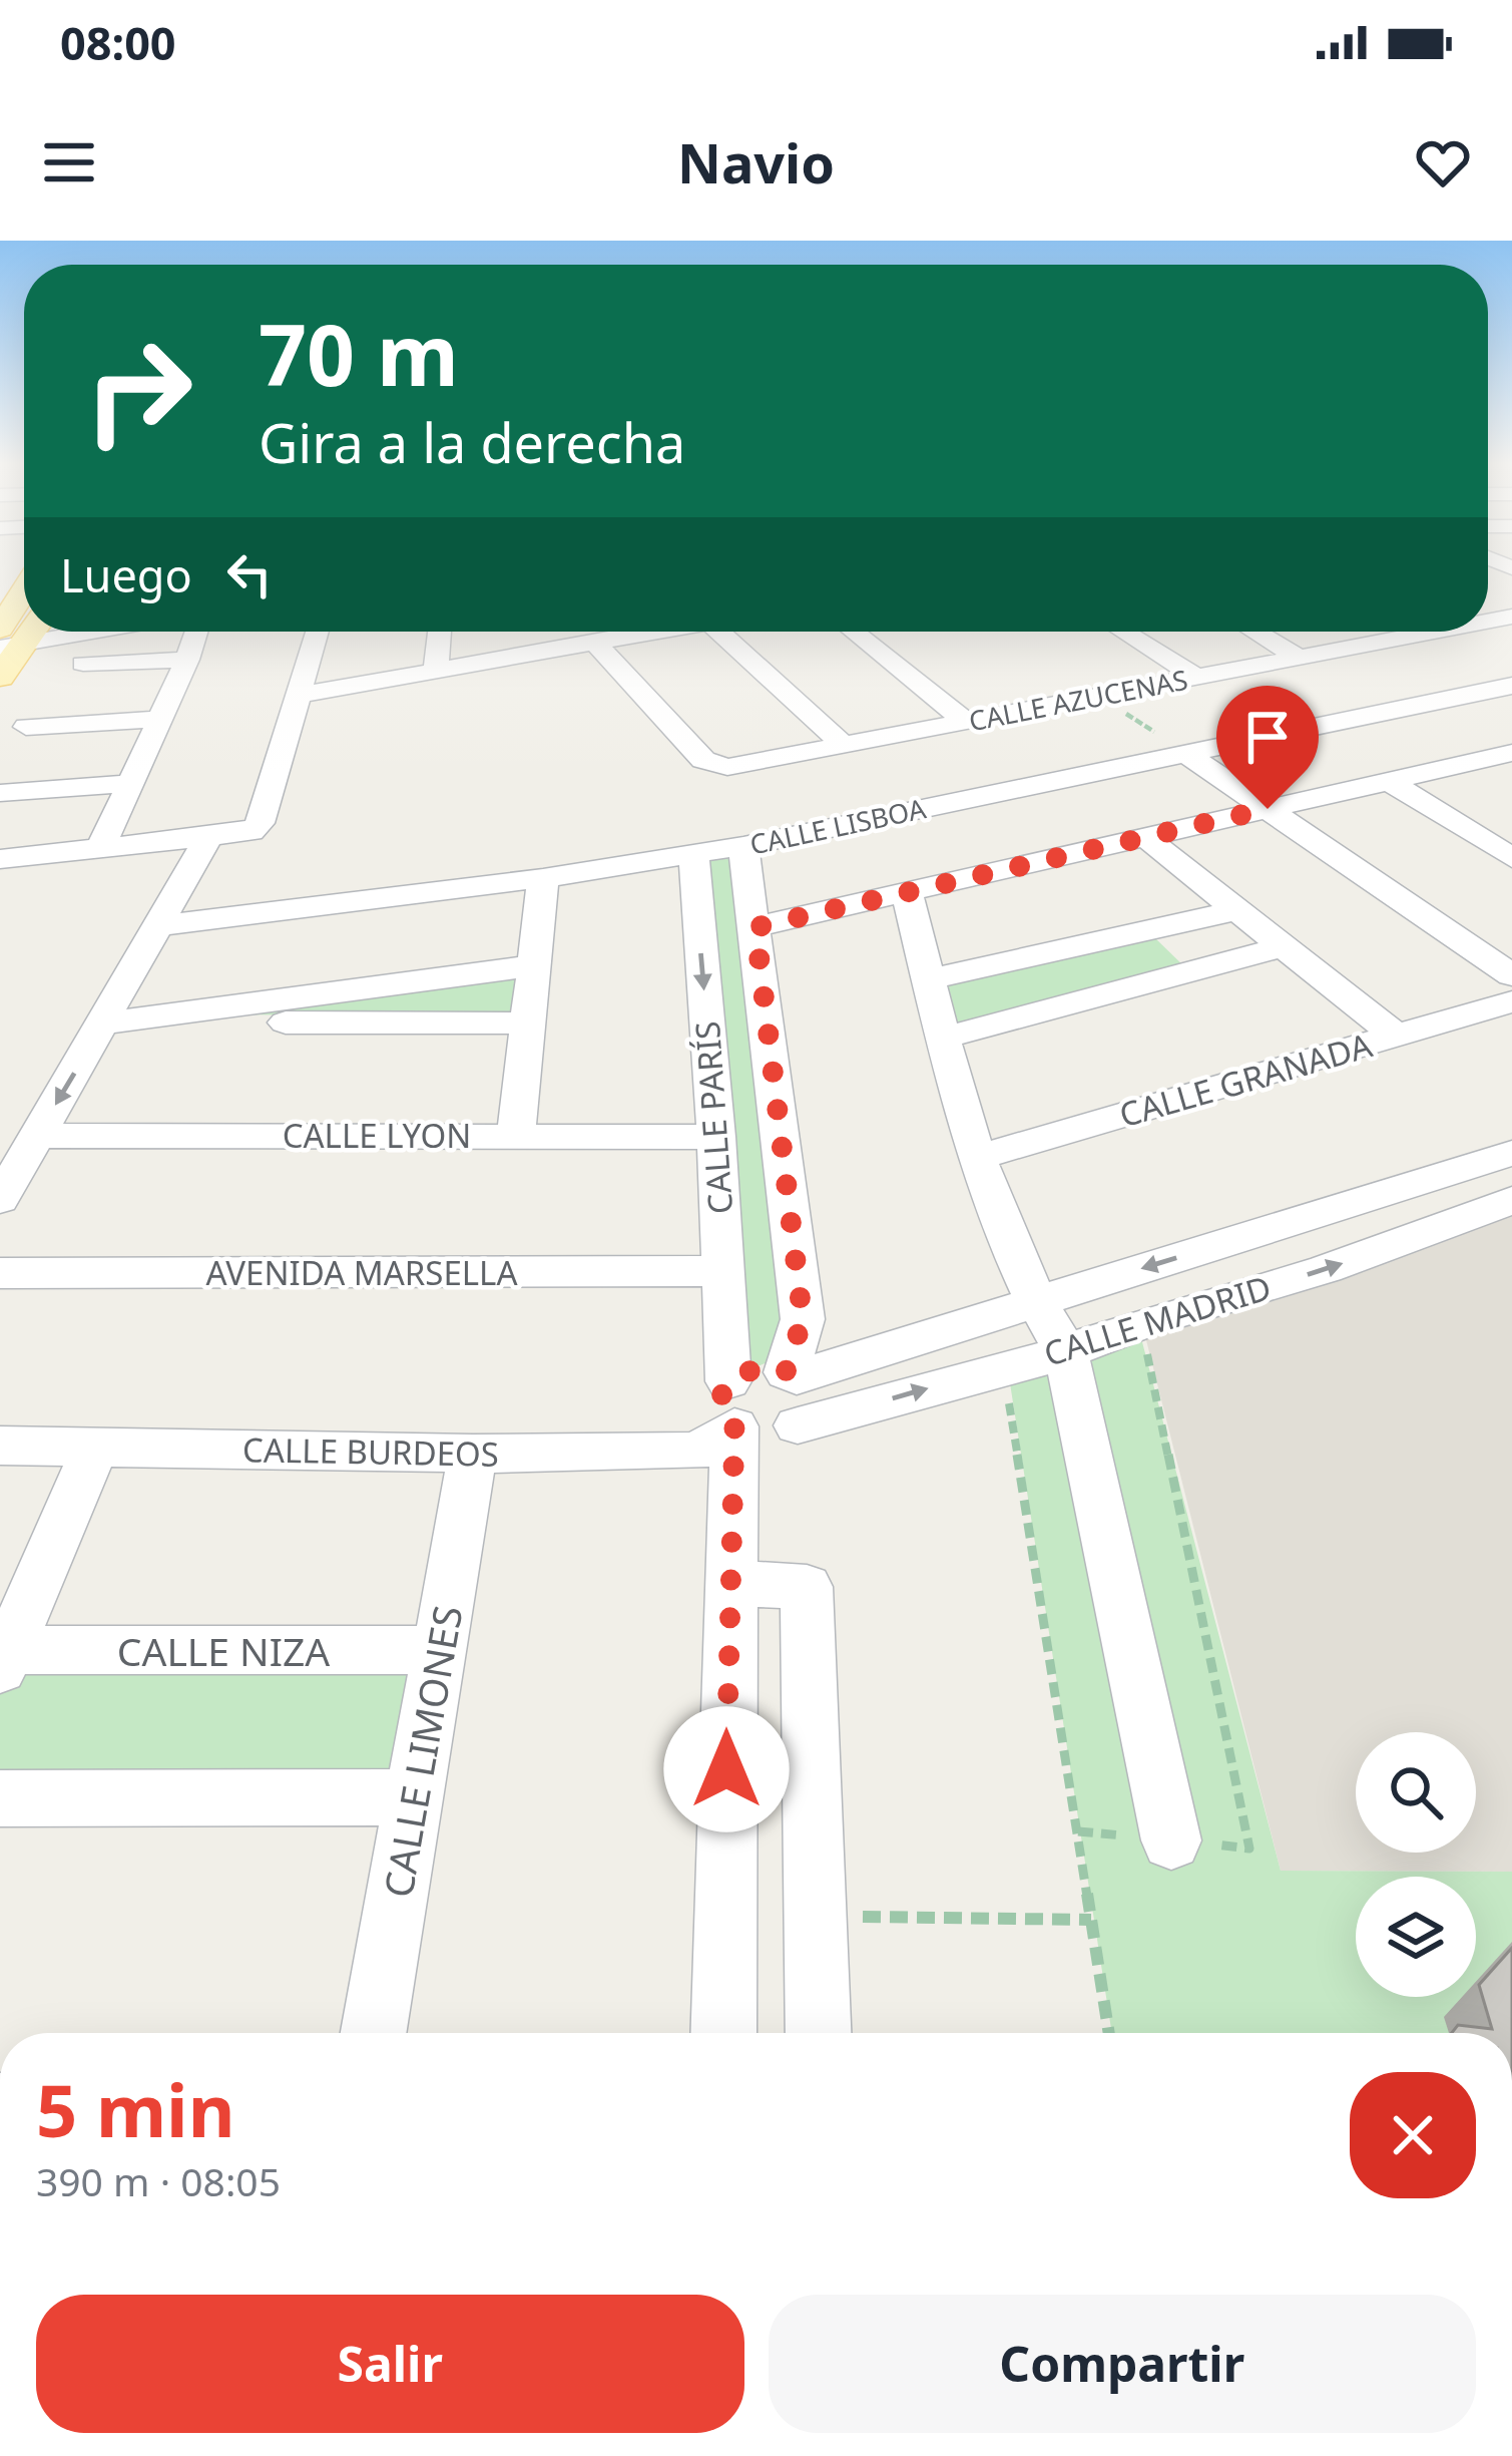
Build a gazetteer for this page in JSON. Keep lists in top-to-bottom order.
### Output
{
  "streets": {
    "street": [
      "CALLE AZUCENAS",
      "CALLE LISBOA",
      "CALLE GRANADA",
      "CALLE PARÍS",
      "CALLE LYON",
      "AVENIDA MARSELLA",
      "CALLE MADRID",
      "CALLE BURDEOS",
      "CALLE NIZA",
      "CALLE LIMONES"
    ]
  },
  "crossings": [
    ["CALLE LISBOA", "CALLE PARÍS"],
    ["CALLE PARÍS", "CALLE LYON"],
    ["CALLE PARÍS", "AVENIDA MARSELLA"],
    ["CALLE PARÍS", "CALLE MADRID"],
    ["CALLE PARÍS", "CALLE BURDEOS"],
    ["CALLE MADRID", "CALLE BURDEOS"],
    ["CALLE BURDEOS", "CALLE LIMONES"],
    ["CALLE NIZA", "CALLE LIMONES"]
  ],
  "page": {
    "status": "08:00",
    "header": "Navio",
    "turn": ["70 m", "Gira a la derecha"],
    "then": "Luego",
    "heading": ["5 min", "390 m · 08:05"],
    "buttons": ["Salir", "Compartir"]
  }
}
